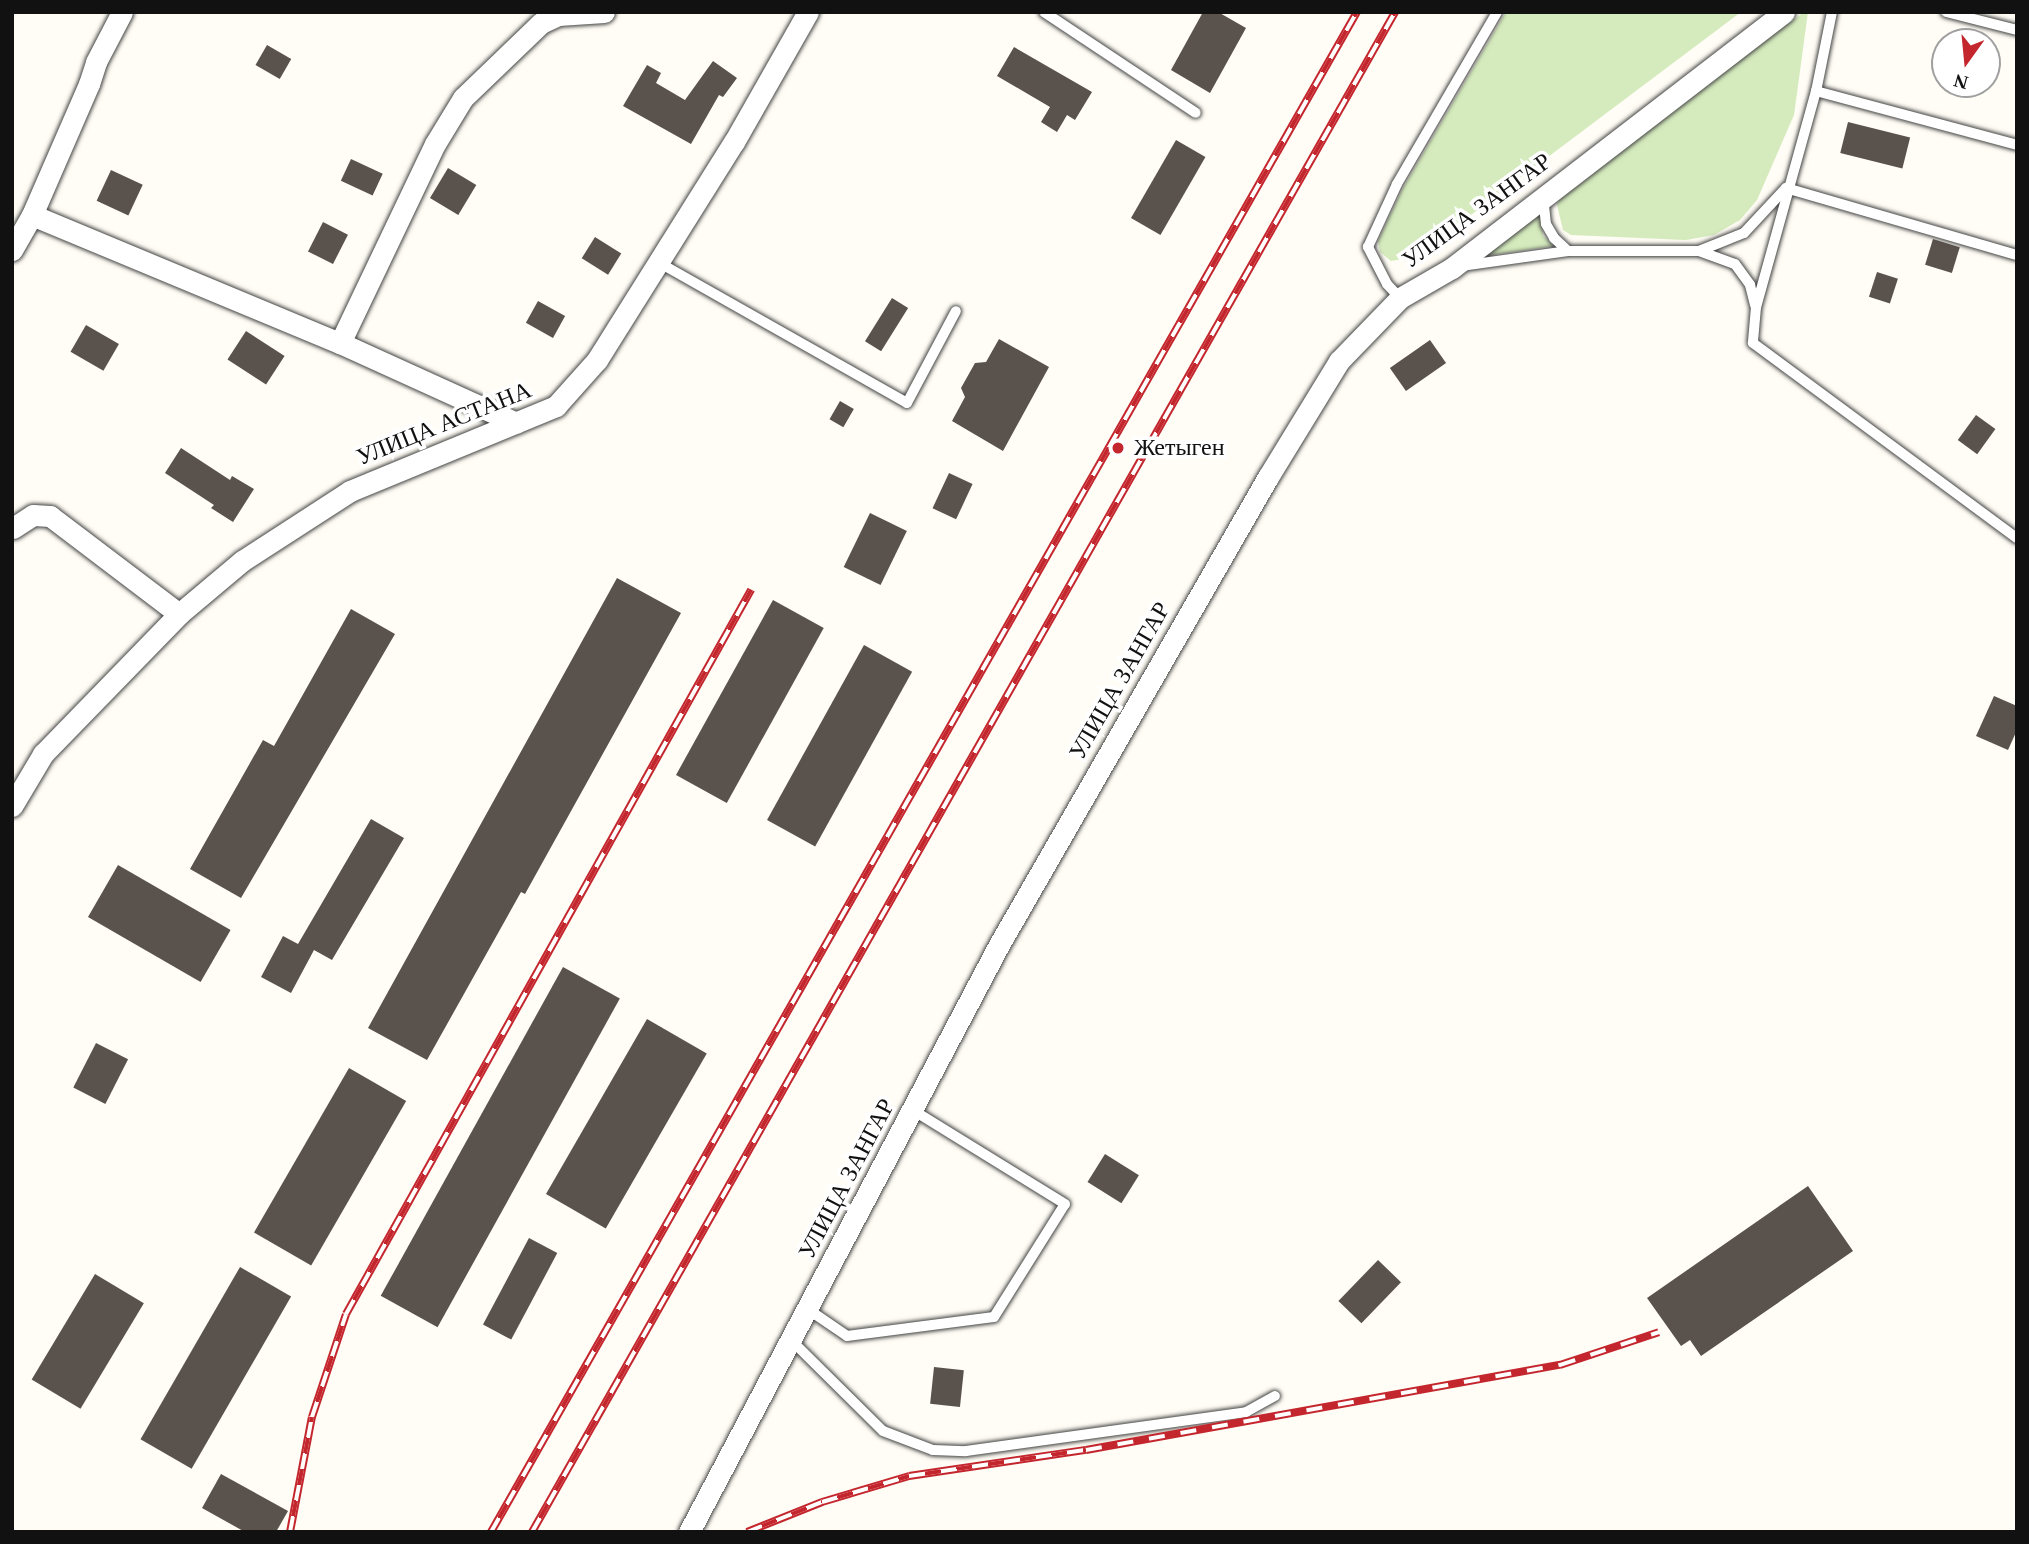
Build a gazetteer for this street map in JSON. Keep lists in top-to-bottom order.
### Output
{
  "streets": {
    "street": ["УЛИЦА ЗАНГАР", "УЛИЦА АСТАНА"]
  },
  "places": ["Жетыген"],
  "north": "bottom"
}
